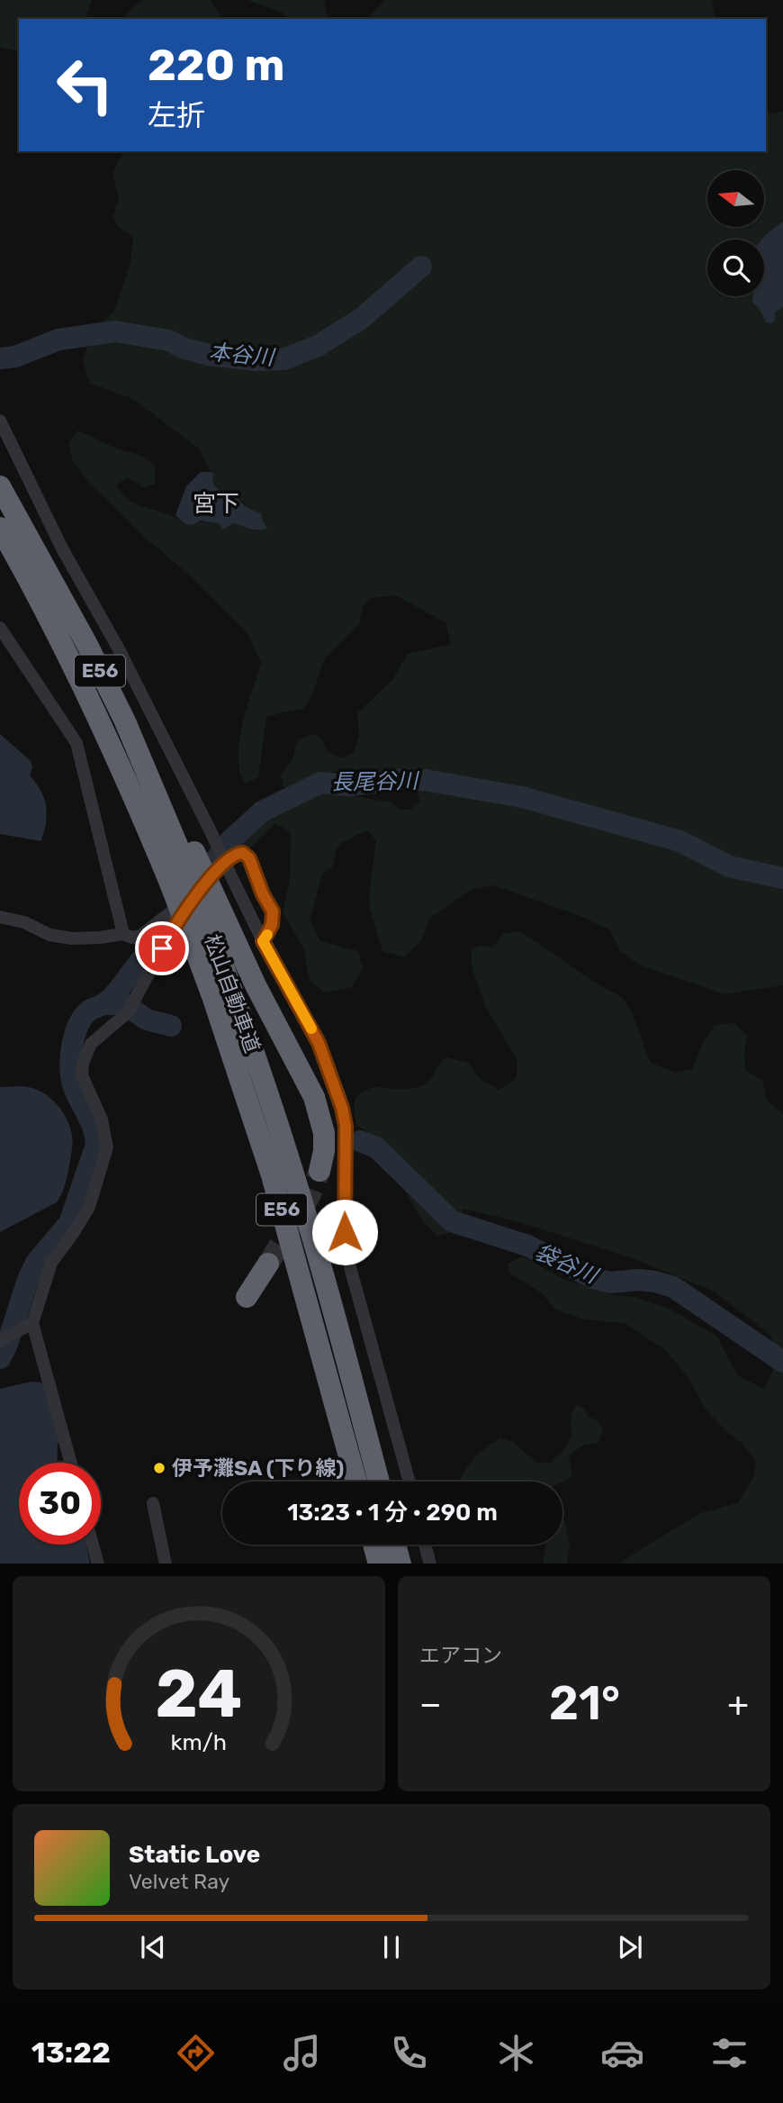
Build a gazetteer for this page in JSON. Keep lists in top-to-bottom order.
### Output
{
  "streets": {
    "highway": ["E56", "松山自動車道"]
  },
  "districts": ["宮下"],
  "water": ["本谷川", "長尾谷川", "袋谷川"],
  "places": ["伊予灘SA (下り線)"],
  "north": "left",
  "page": {
    "turn": ["220 m", "左折"],
    "limit": "30",
    "trip": "13:23 · 1 分 · 290 m",
    "tile": "エアコン",
    "heat": ["−", "21°", "+"],
    "song": ["Static Love", "Velvet Ray"],
    "tabs": "13:22",
    "gauge": ["24", "km/h"]
  }
}
